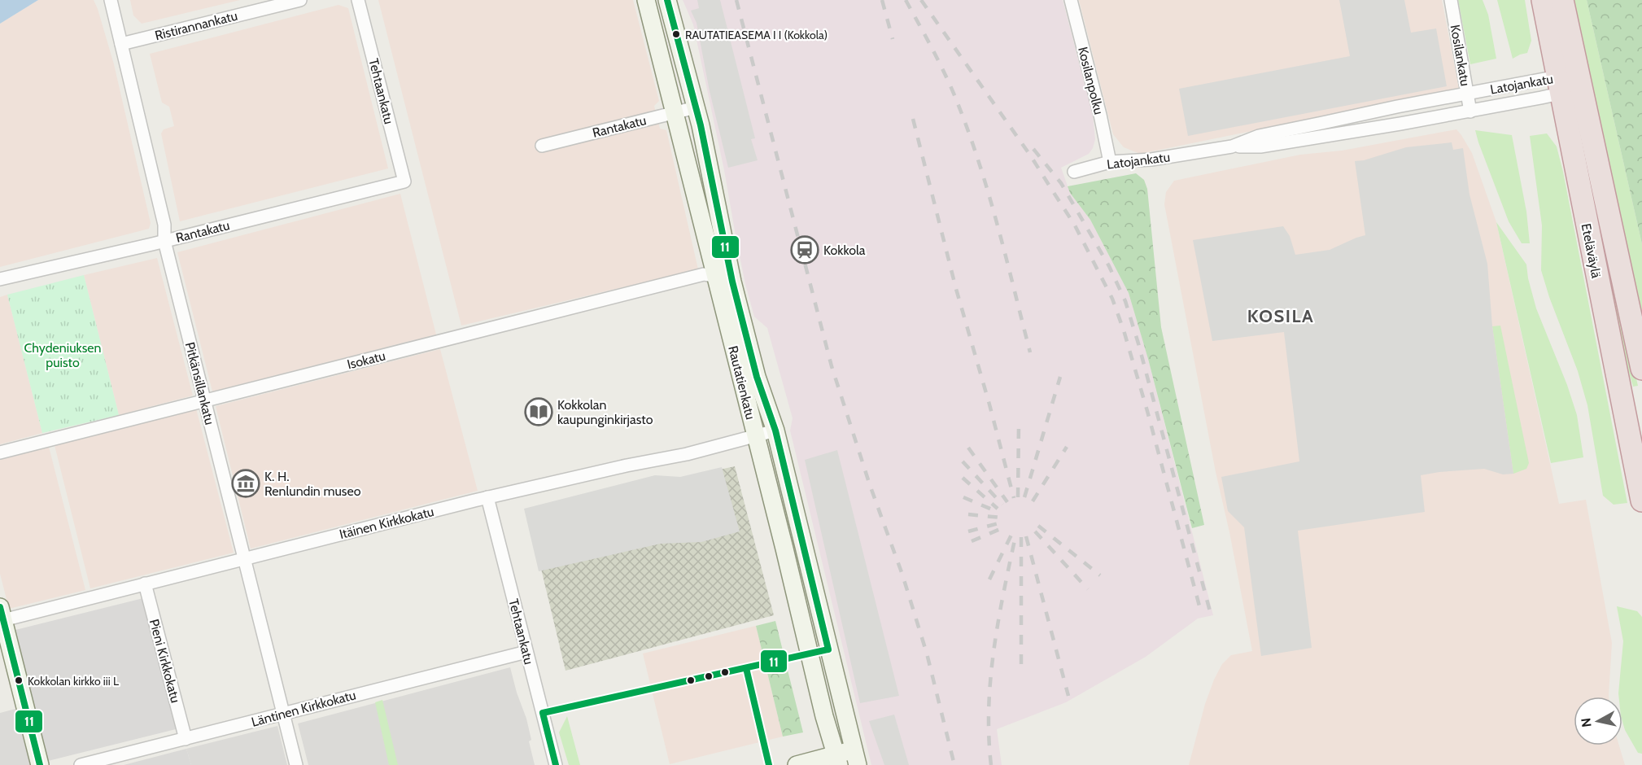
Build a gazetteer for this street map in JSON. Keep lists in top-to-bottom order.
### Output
{
  "streets": {
    "highway": ["Eteläväylä"],
    "main road": ["Rautatienkatu"],
    "street": [
      "Ristirannankatu",
      "Kosilankatu",
      "Kosilanpolku",
      "Latojankatu",
      "Tehtaankatu",
      "Rantakatu",
      "Isokatu",
      "Pitkänsillankatu",
      "Itäinen Kirkkokatu",
      "Pieni Kirkkokatu",
      "Läntinen Kirkkokatu"
    ]
  },
  "crossings": [
    ["Ristirannankatu", "Pitkänsillankatu"],
    ["Kosilankatu", "Latojankatu"],
    ["Kosilanpolku", "Latojankatu"],
    ["Latojankatu", "Eteläväylä"],
    ["Tehtaankatu", "Rantakatu"],
    ["Tehtaankatu", "Itäinen Kirkkokatu"],
    ["Tehtaankatu", "Läntinen Kirkkokatu"],
    ["Rantakatu", "Rautatienkatu"],
    ["Rantakatu", "Pitkänsillankatu"],
    ["Isokatu", "Rautatienkatu"],
    ["Isokatu", "Pitkänsillankatu"],
    ["Rautatienkatu", "Itäinen Kirkkokatu"],
    ["Pitkänsillankatu", "Itäinen Kirkkokatu"],
    ["Pitkänsillankatu", "Läntinen Kirkkokatu"],
    ["Itäinen Kirkkokatu", "Pieni Kirkkokatu"],
    ["Pieni Kirkkokatu", "Läntinen Kirkkokatu"]
  ],
  "districts": ["KOSILA"],
  "parks": ["Chydeniuksen puisto"],
  "places": {
    "other": ["RAUTATIEASEMA I I (Kokkola)", "Kokkolan kirkko iii L"],
    "station": ["Kokkola"],
    "library": ["Kokkolan kaupunginkirjasto"],
    "museum": ["K. H. Renlundin museo"]
  },
  "lines": ["transit line 11"],
  "north": "left"
}
